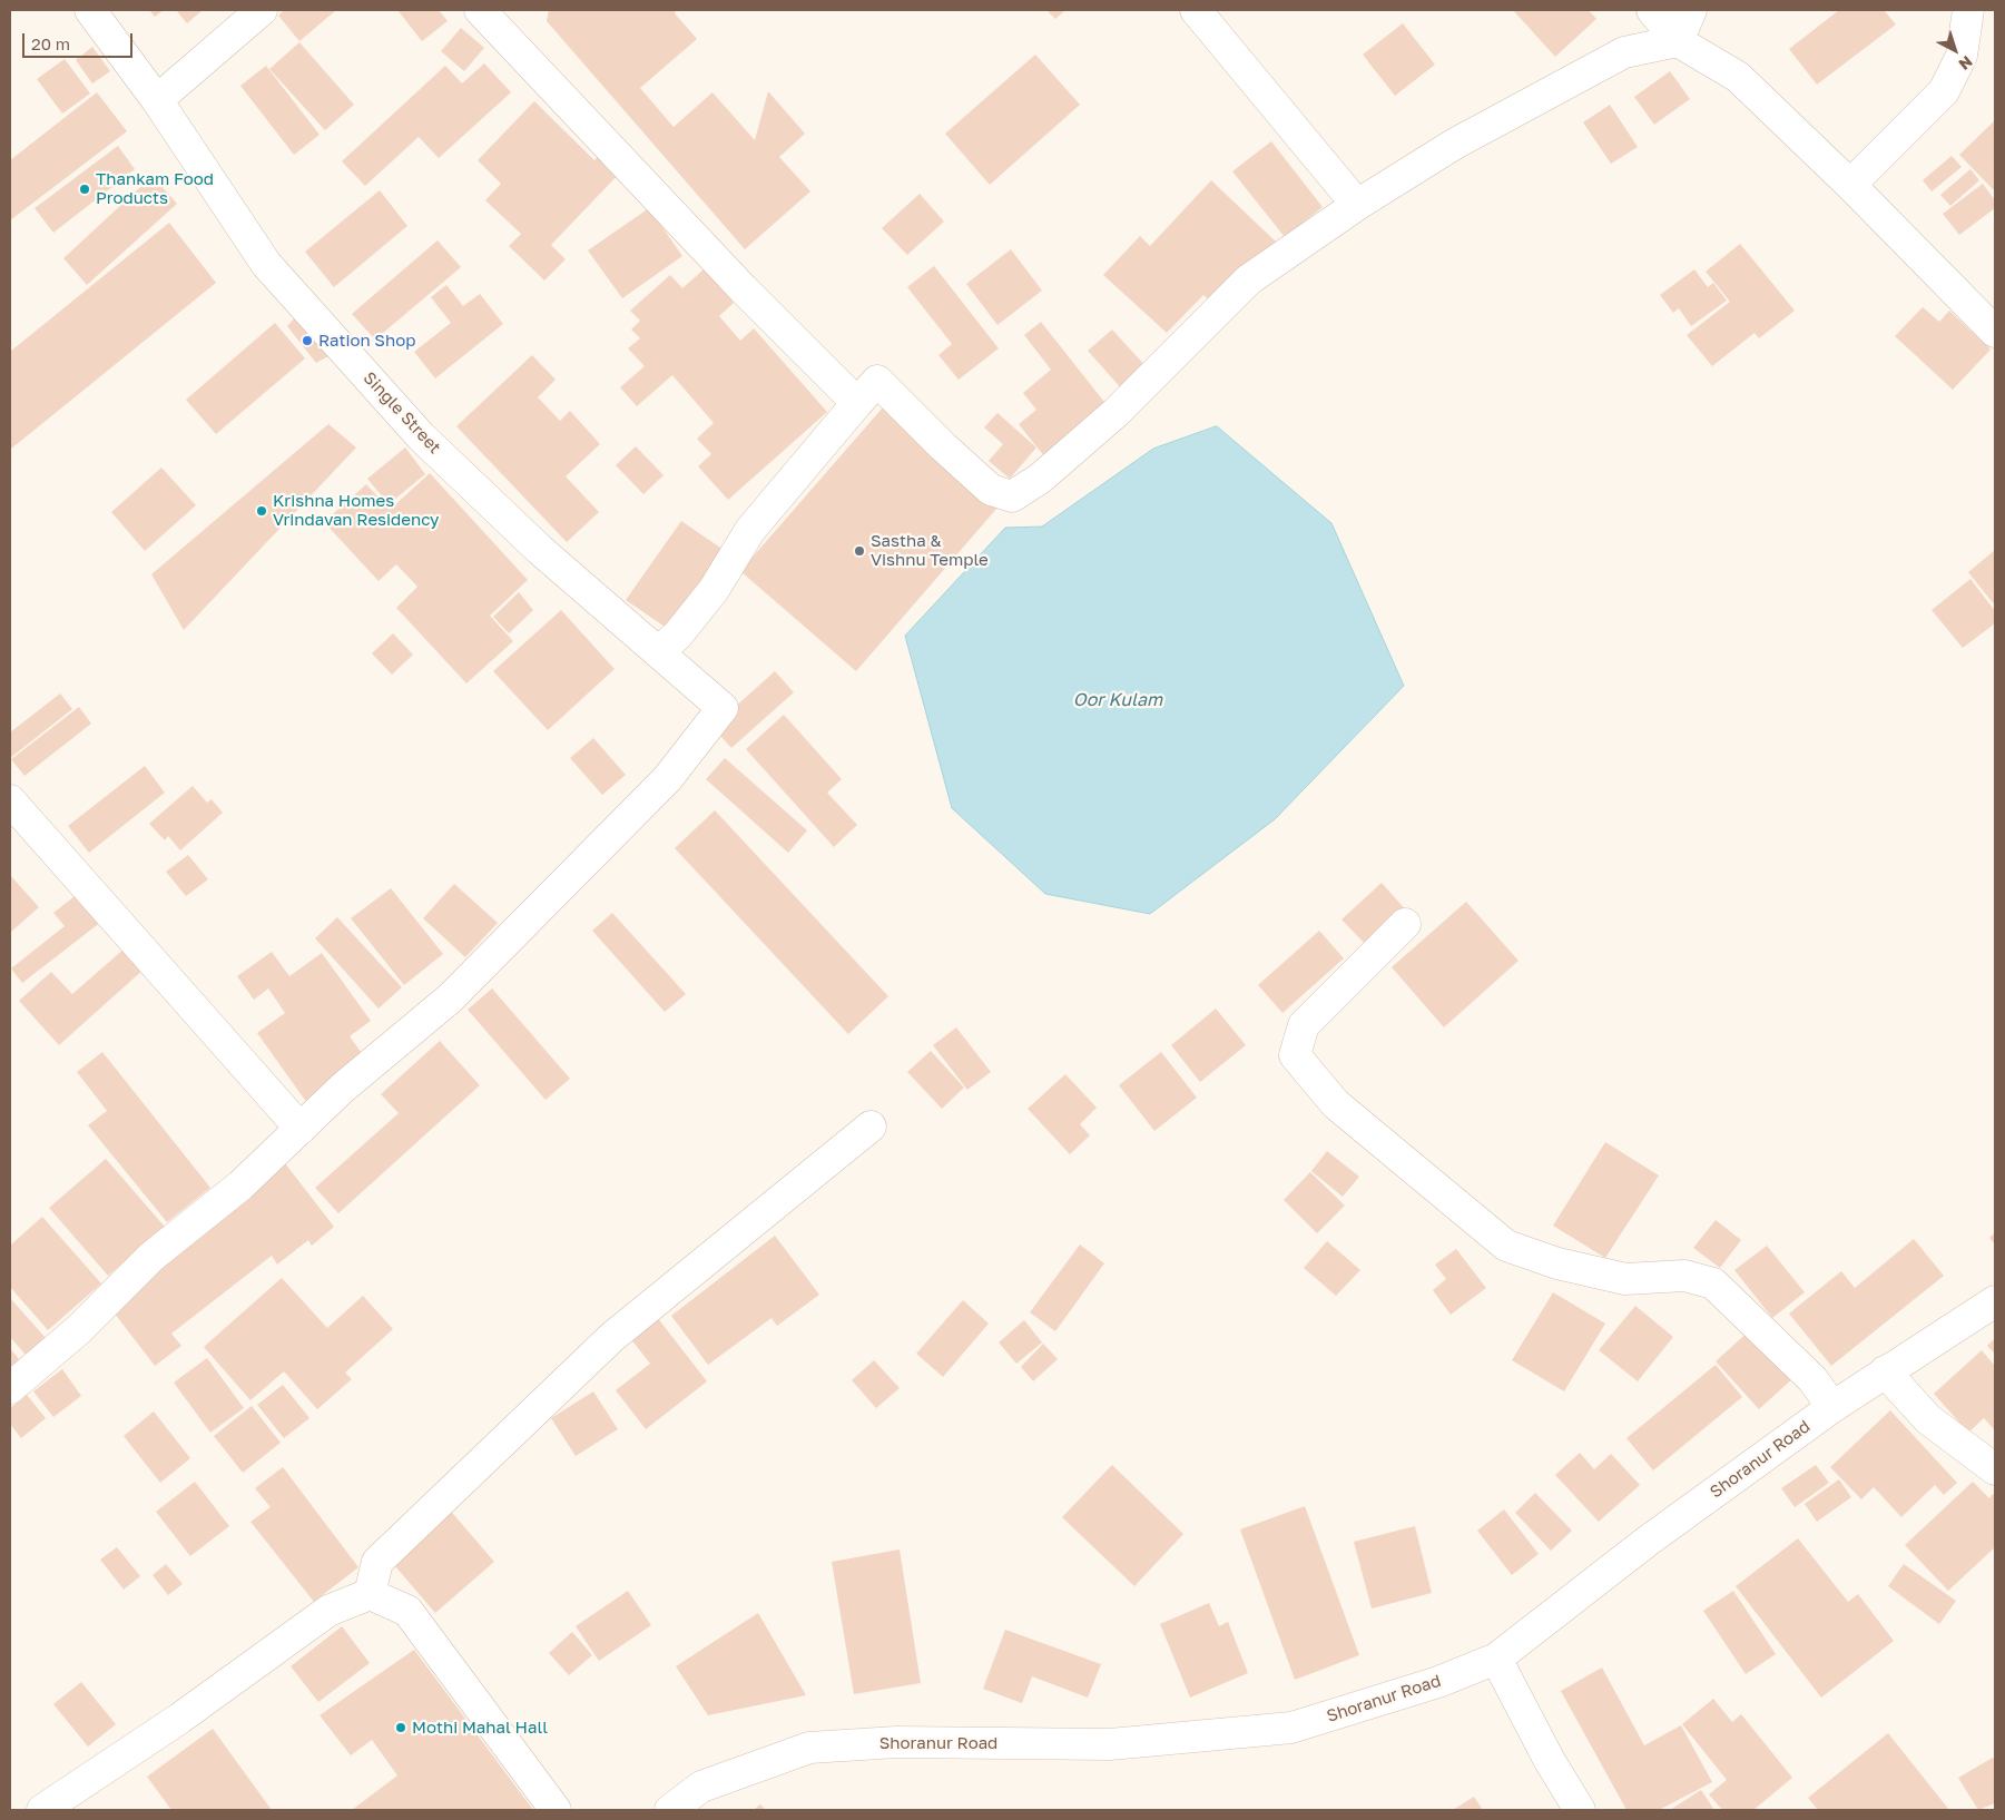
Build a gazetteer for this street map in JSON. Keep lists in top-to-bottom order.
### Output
{
  "streets": {
    "street": ["Single Street", "Shoranur Road"]
  },
  "water": ["Oor Kulam"],
  "places": [
    "Thankam Food Products",
    "Ration Shop",
    "Krishna Homes Vrindavan Residency",
    "Sastha & Vishnu Temple",
    "Mothi Mahal Hall"
  ],
  "scale_bar": "20 m",
  "north": "bottom right"
}
